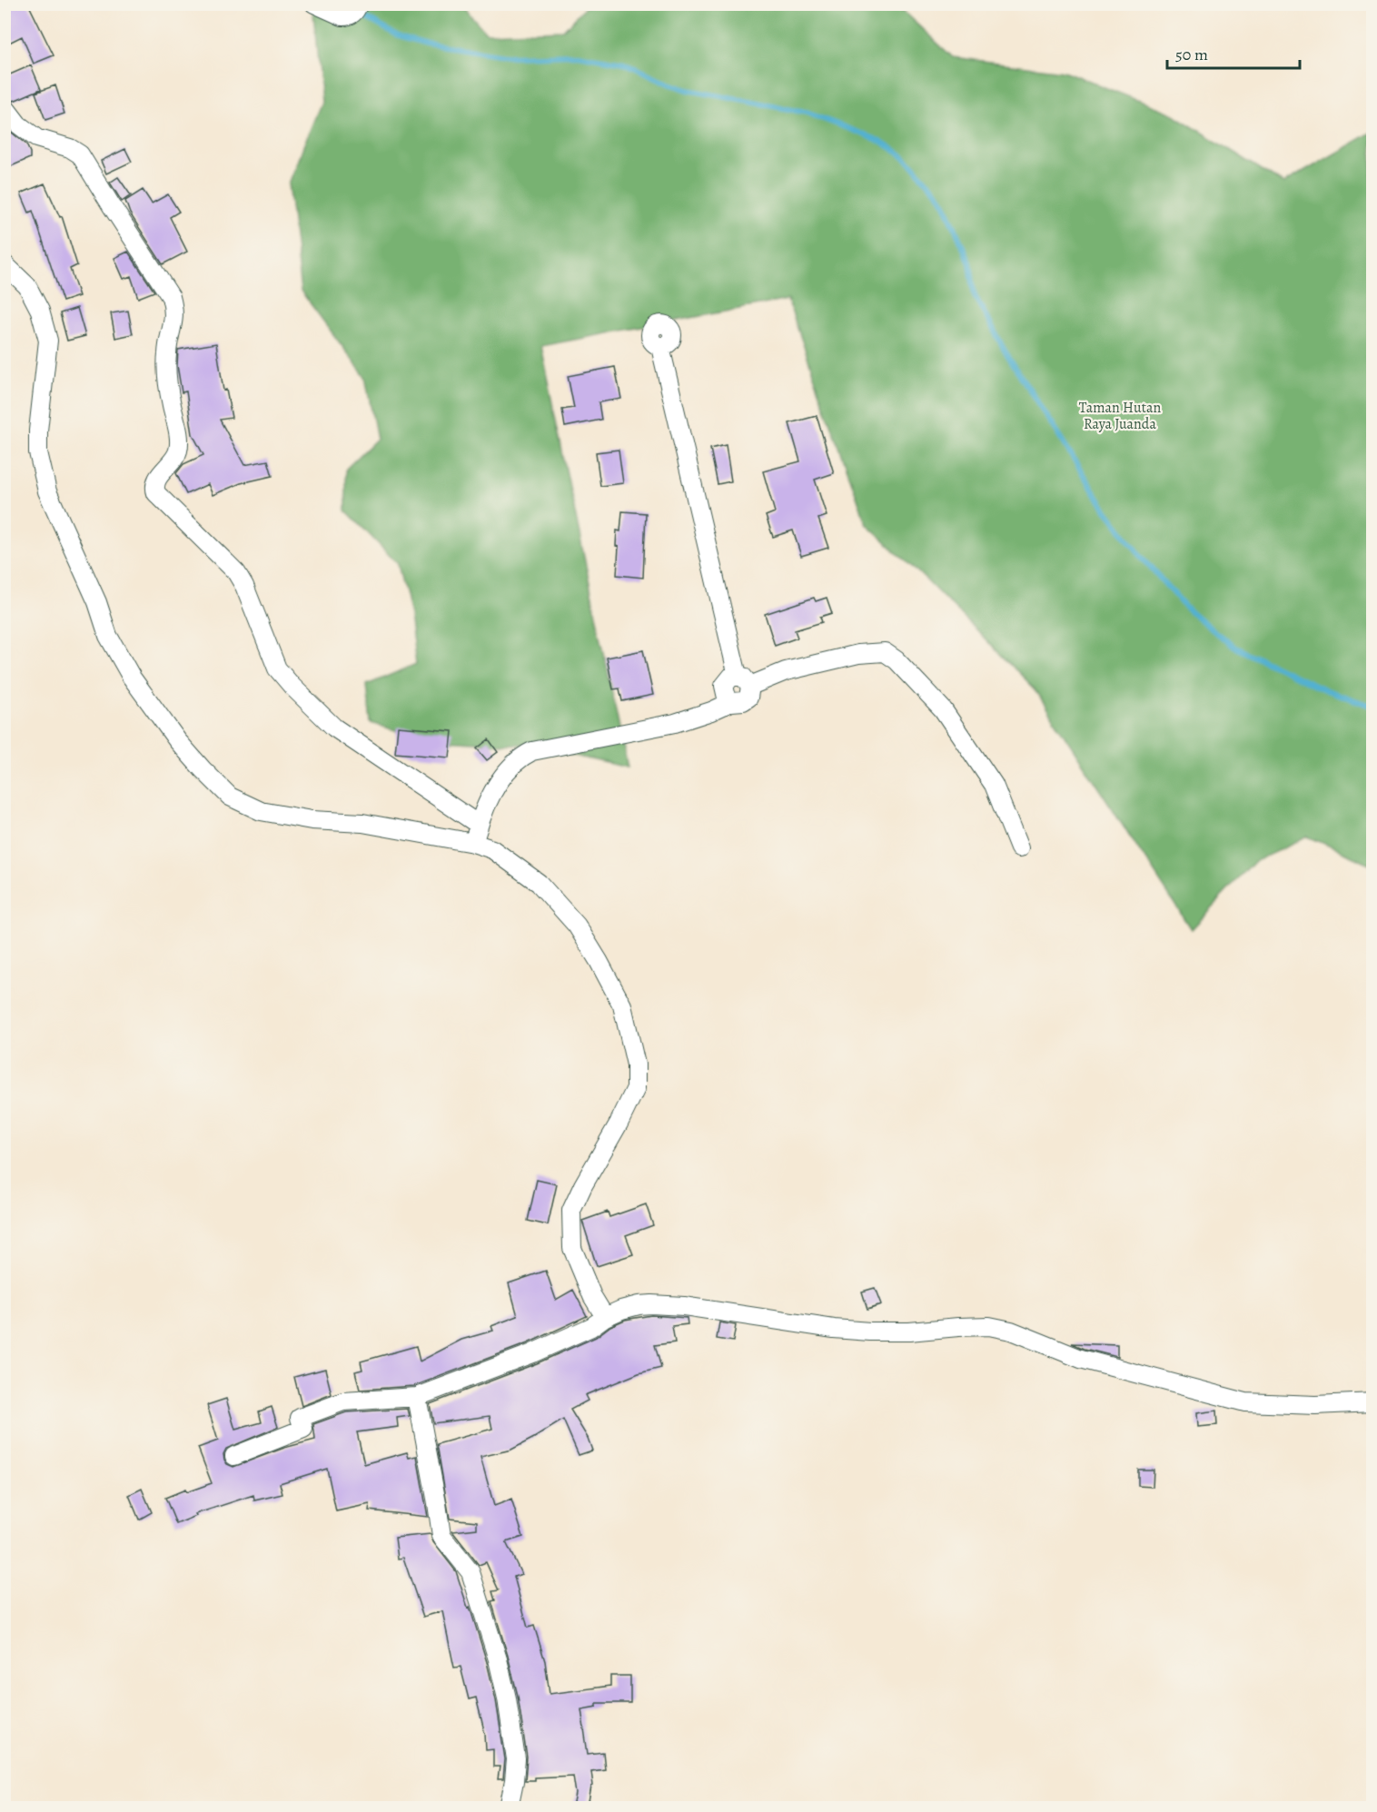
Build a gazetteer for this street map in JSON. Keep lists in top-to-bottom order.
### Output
{
  "parks": ["Taman Hutan Raya Juanda"],
  "scale_bar": "50 m"
}
